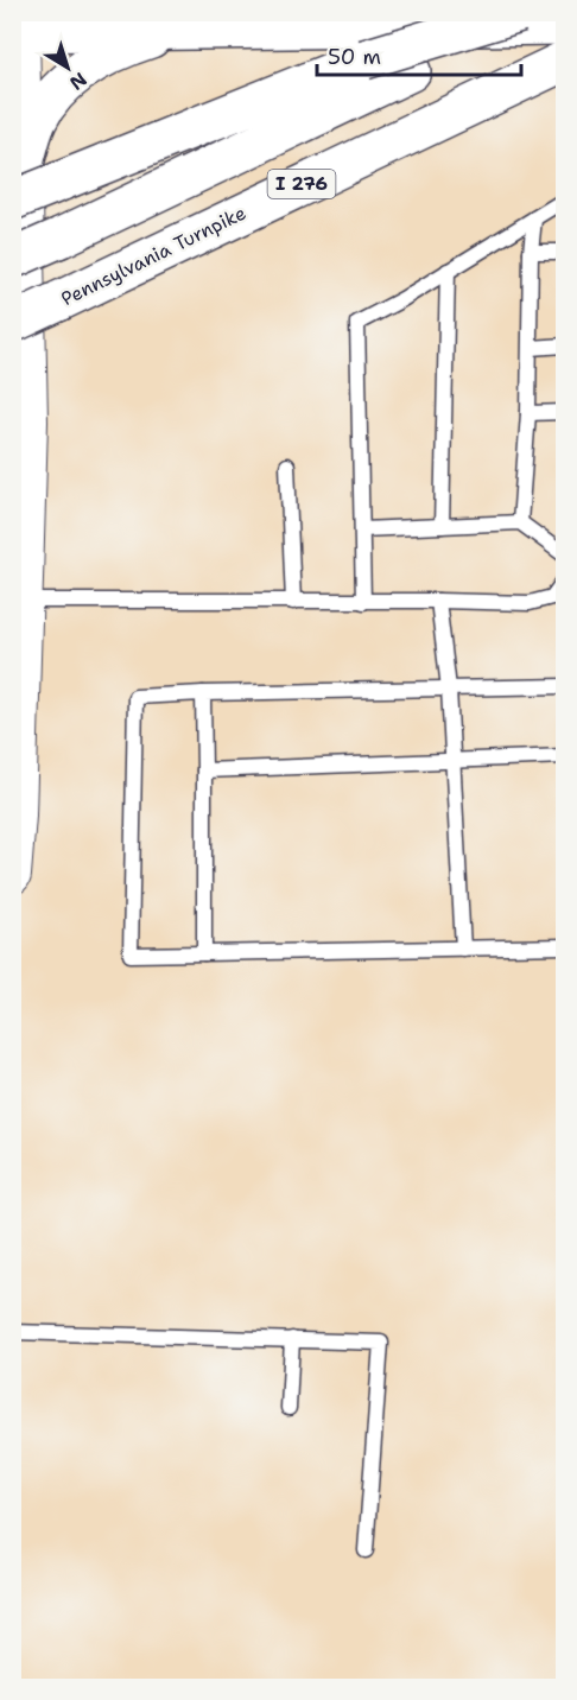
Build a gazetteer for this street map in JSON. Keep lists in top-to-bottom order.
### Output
{
  "streets": {
    "main road": ["I 276", "Pennsylvania Turnpike"]
  },
  "scale_bar": "50 m",
  "north": "bottom right"
}
